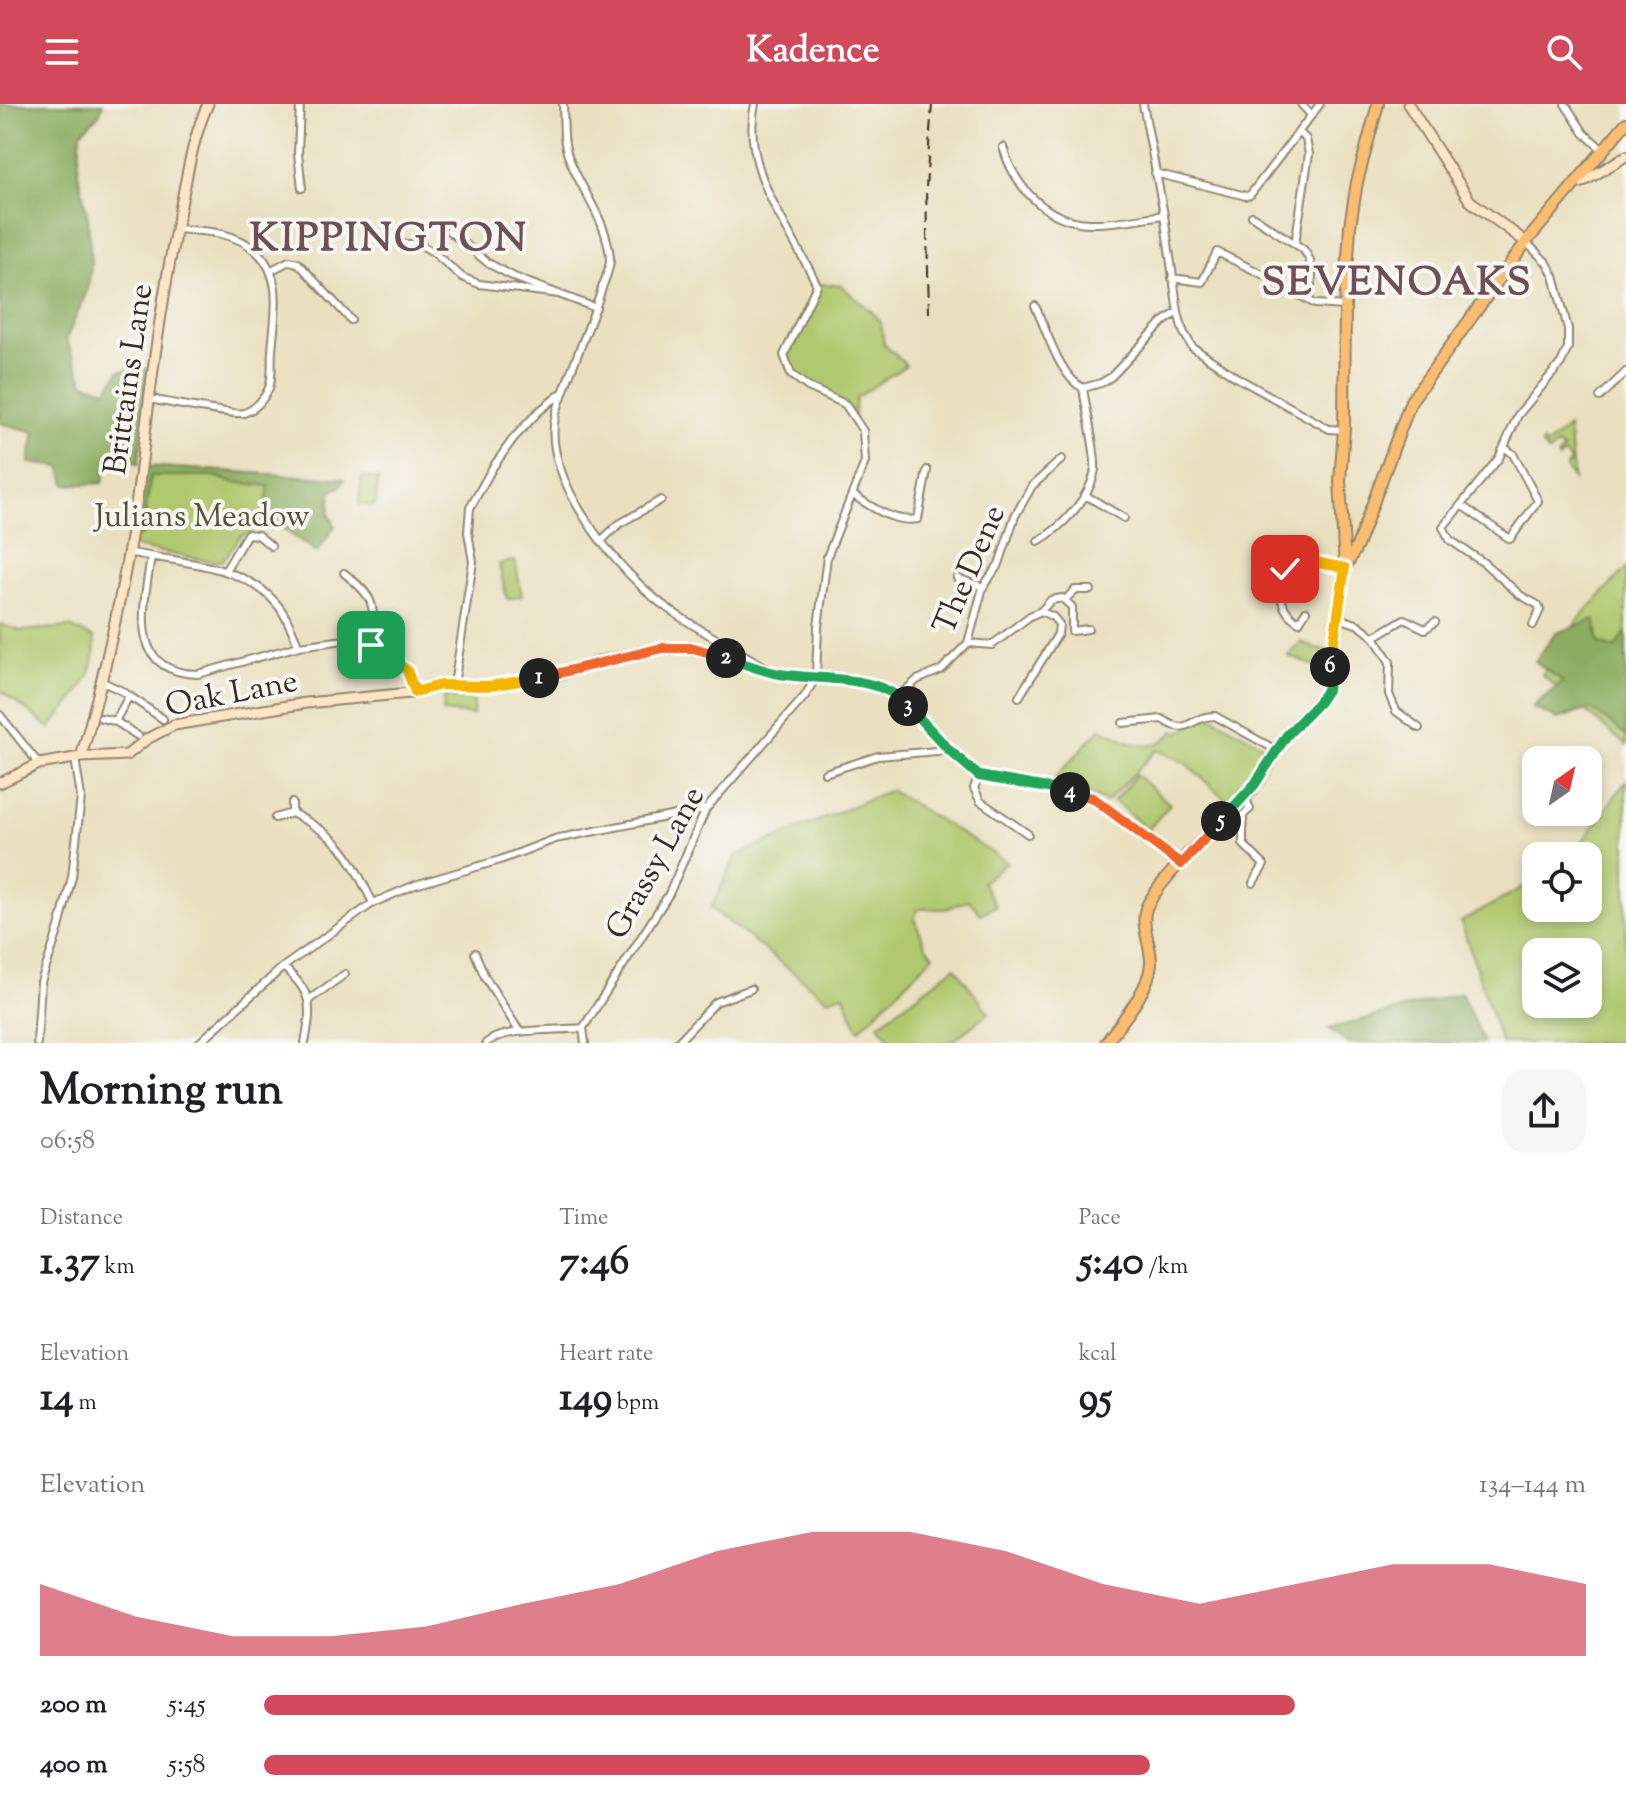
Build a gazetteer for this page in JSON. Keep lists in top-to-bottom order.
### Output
{
  "streets": {
    "street": [
      "Brittains Lane",
      "The Dene",
      "Oak Lane",
      "Grassy Lane"
    ]
  },
  "crossings": [
    ["Brittains Lane", "Oak Lane"],
    ["The Dene", "Oak Lane"],
    ["Oak Lane", "Grassy Lane"]
  ],
  "districts": ["KIPPINGTON", "SEVENOAKS"],
  "parks": ["Julians Meadow"],
  "north": "top right",
  "page": {
    "header": "Kadence",
    "pins": [
      "2",
      "6",
      "1",
      "3",
      "4",
      "5"
    ],
    "heading": ["Morning run", "06:58"],
    "stats": [
      ["Distance", "1.37 km"],
      ["Time", "7:46"],
      ["Pace", "5:40 /km"],
      ["Elevation", "14 m"],
      ["Heart rate", "149 bpm"],
      ["kcal", "95"]
    ],
    "chart": ["Elevation", "134–144 m"],
    "list": [
      {
        "name": "200 m",
        "note": "5:45"
      },
      {
        "name": "400 m",
        "note": "5:58"
      }
    ]
  }
}
